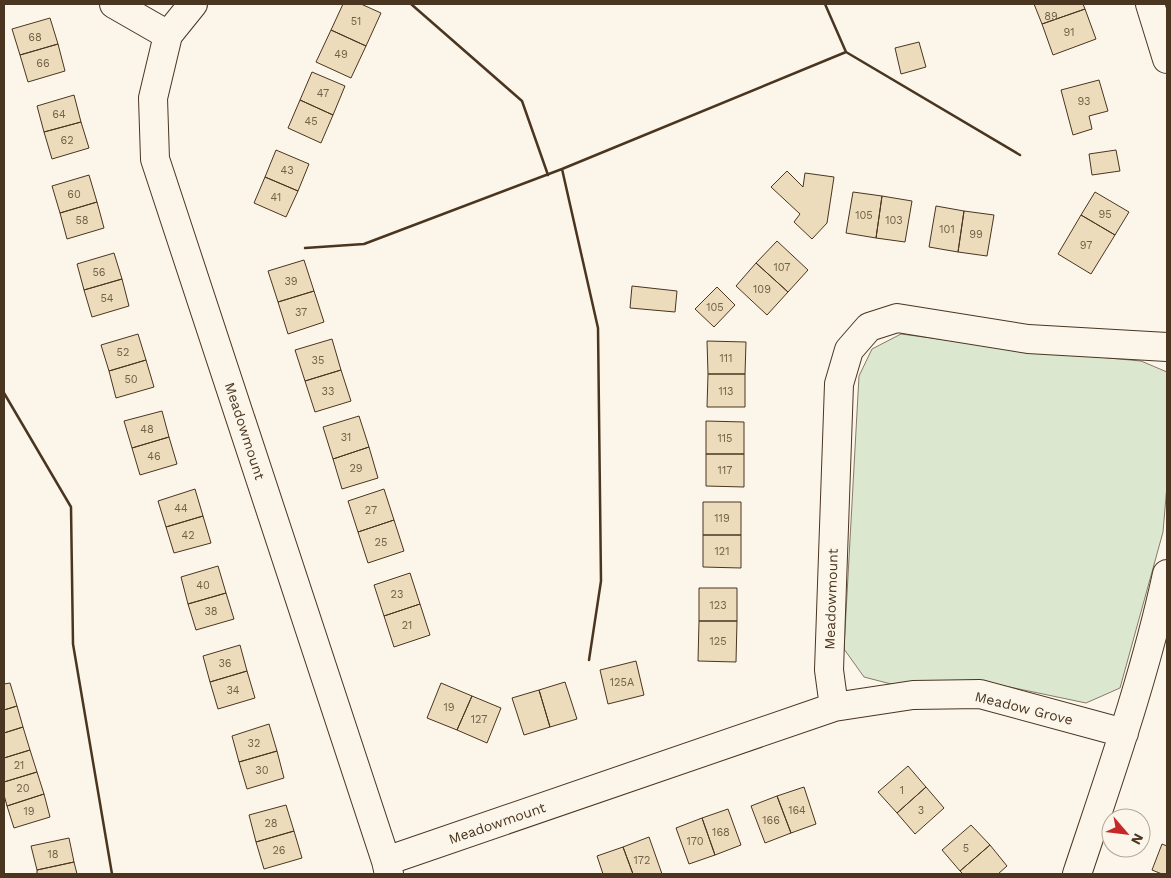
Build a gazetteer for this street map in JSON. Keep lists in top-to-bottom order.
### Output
{
  "streets": {
    "street": ["Meadowmount", "Meadow Grove"]
  },
  "crossings": [
    ["Meadowmount", "Meadow Grove"]
  ],
  "house_numbers": [
    "89",
    "51",
    "91",
    "68",
    "49",
    "66",
    "47",
    "93",
    "64",
    "45",
    "62",
    "43",
    "60",
    "41",
    "95",
    "105",
    "58",
    "103",
    "101",
    "99",
    "97",
    "107",
    "56",
    "39",
    "109",
    "54",
    "105",
    "37",
    "52",
    "111",
    "35",
    "50",
    "33",
    "113",
    "48",
    "31",
    "115",
    "46",
    "29",
    "117",
    "44",
    "27",
    "119",
    "42",
    "25",
    "121",
    "40",
    "23",
    "123",
    "38",
    "21",
    "125",
    "36",
    "125A",
    "34",
    "19",
    "127",
    "32",
    "21",
    "30",
    "20",
    "1",
    "164",
    "3",
    "19",
    "166",
    "28",
    "168",
    "170",
    "5",
    "26",
    "18",
    "172"
  ],
  "north": "bottom right"
}
